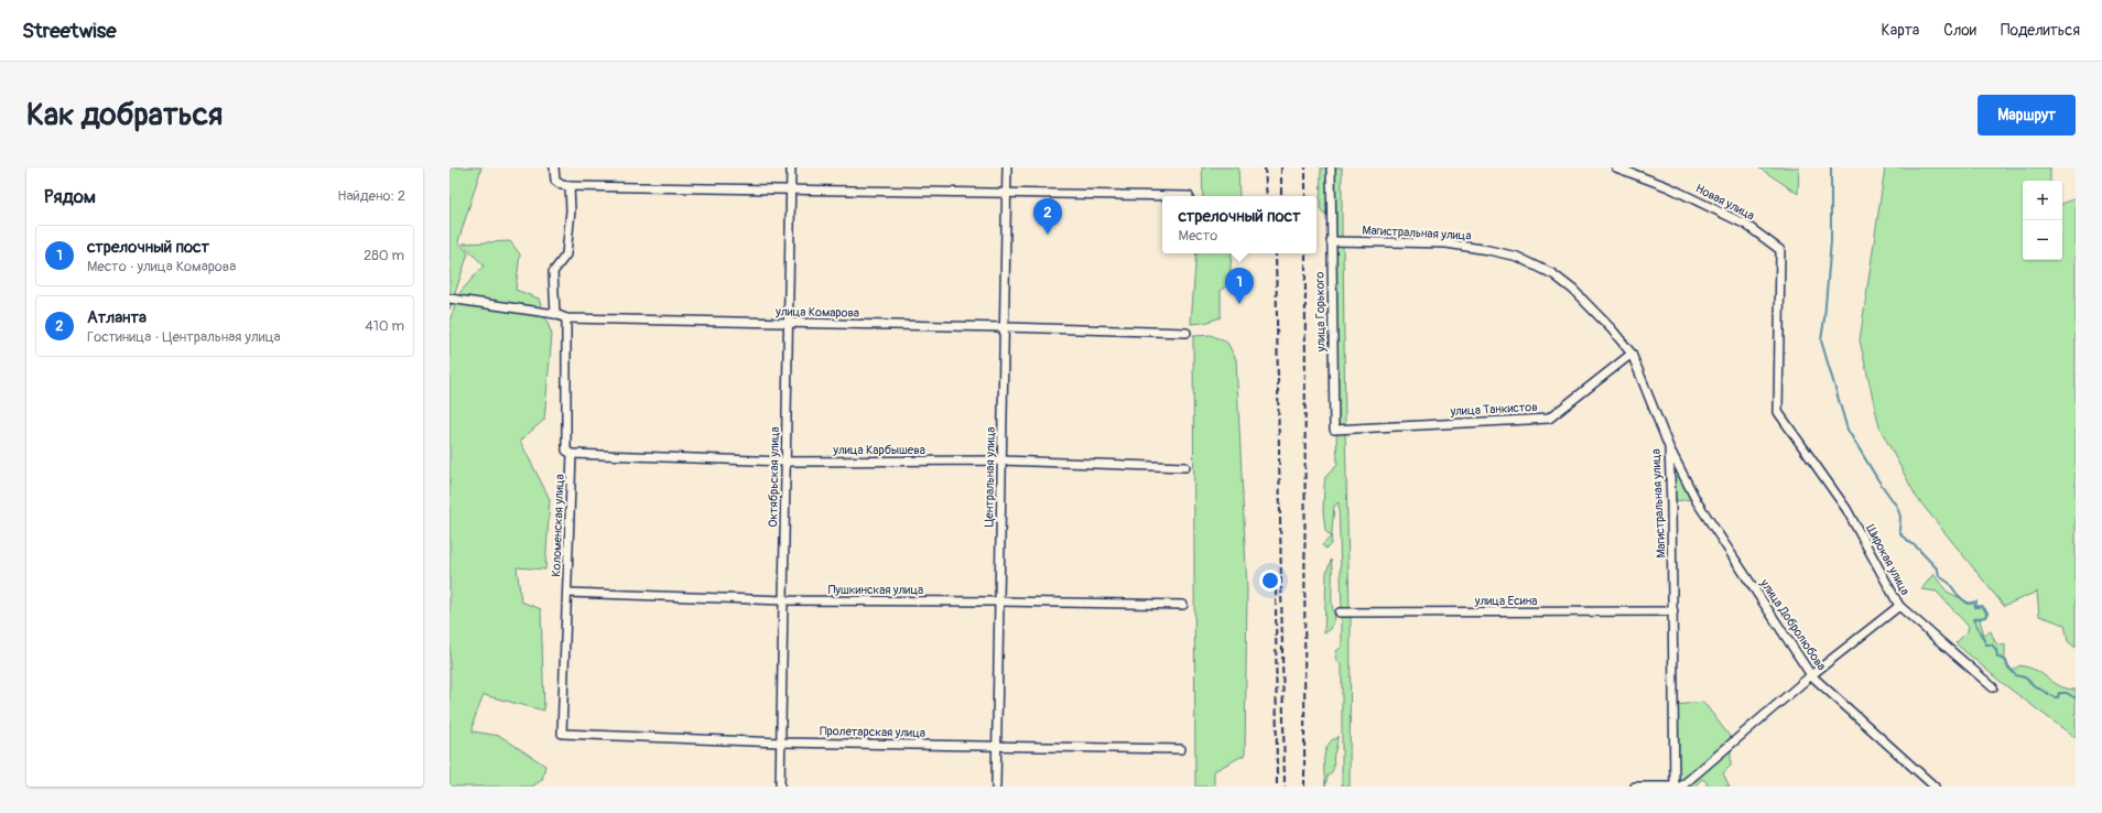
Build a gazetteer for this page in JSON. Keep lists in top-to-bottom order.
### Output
{
  "streets": {
    "street": [
      "Новая улица",
      "Магистральная улица",
      "улица Комарова",
      "улица Горького",
      "улица Танкистов",
      "улица Карбышева",
      "Октябрьская улица",
      "Центральная улица",
      "Коломенская улица",
      "Широкая улица",
      "Пушкинская улица",
      "улица Есина",
      "улица Добролюбова",
      "Пролетарская улица"
    ]
  },
  "crossings": [
    ["Новая улица", "Широкая улица"],
    ["Магистральная улица", "улица Горького"],
    ["Магистральная улица", "улица Танкистов"],
    ["Магистральная улица", "Широкая улица"],
    ["Магистральная улица", "улица Есина"],
    ["Магистральная улица", "улица Добролюбова"],
    ["улица Комарова", "Октябрьская улица"],
    ["улица Комарова", "Центральная улица"],
    ["улица Комарова", "Коломенская улица"],
    ["улица Горького", "улица Танкистов"],
    ["улица Карбышева", "Октябрьская улица"],
    ["улица Карбышева", "Центральная улица"],
    ["улица Карбышева", "Коломенская улица"],
    ["Октябрьская улица", "Пушкинская улица"],
    ["Октябрьская улица", "Пролетарская улица"],
    ["Центральная улица", "Пушкинская улица"],
    ["Центральная улица", "Пролетарская улица"],
    ["Коломенская улица", "Пушкинская улица"],
    ["Коломенская улица", "Пролетарская улица"],
    ["Широкая улица", "улица Добролюбова"]
  ],
  "page": {
    "header": "Streetwise",
    "nav": ["Карта", "Слои", "Поделиться"],
    "buttons": "Маршрут",
    "title": "Как добраться",
    "heading": ["Рядом", "Найдено: 2"],
    "map_buttons": ["+", "−"],
    "popup": ["стрелочный пост", "Место"],
    "pins": ["2", "1"],
    "list": [
      {
        "mark": "1",
        "name": "стрелочный пост",
        "note": "Место · улица Комарова",
        "value": "280 m"
      },
      {
        "mark": "2",
        "name": "Атланта",
        "note": "Гостиница · Центральная улица",
        "value": "410 m"
      }
    ]
  }
}
